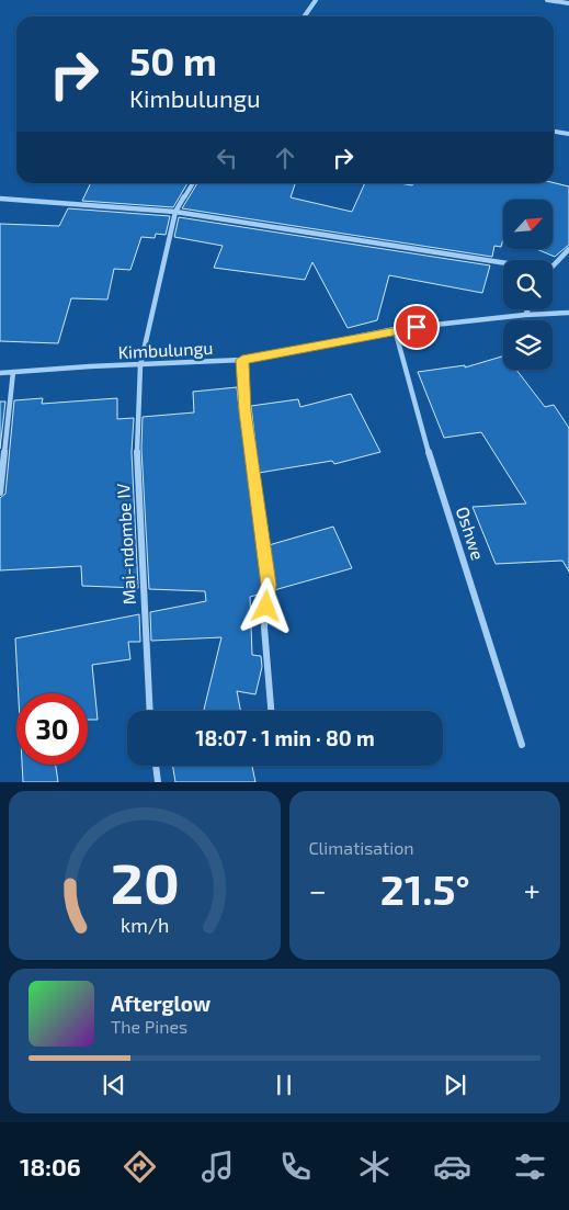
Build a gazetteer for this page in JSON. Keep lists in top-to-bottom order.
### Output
{
  "streets": {
    "street": ["Kimbulungu", "Oshwe", "Mai-ndombe IV"]
  },
  "crossings": [
    ["Kimbulungu", "Oshwe"],
    ["Kimbulungu", "Mai-ndombe IV"]
  ],
  "north": "top right",
  "page": {
    "turn": ["50 m", "Kimbulungu"],
    "limit": "30",
    "trip": "18:07 · 1 min · 80 m",
    "tile": "Climatisation",
    "heat": ["−", "21.5°", "+"],
    "song": ["Afterglow", "The Pines"],
    "tabs": "18:06",
    "gauge": ["20", "km/h"]
  }
}
